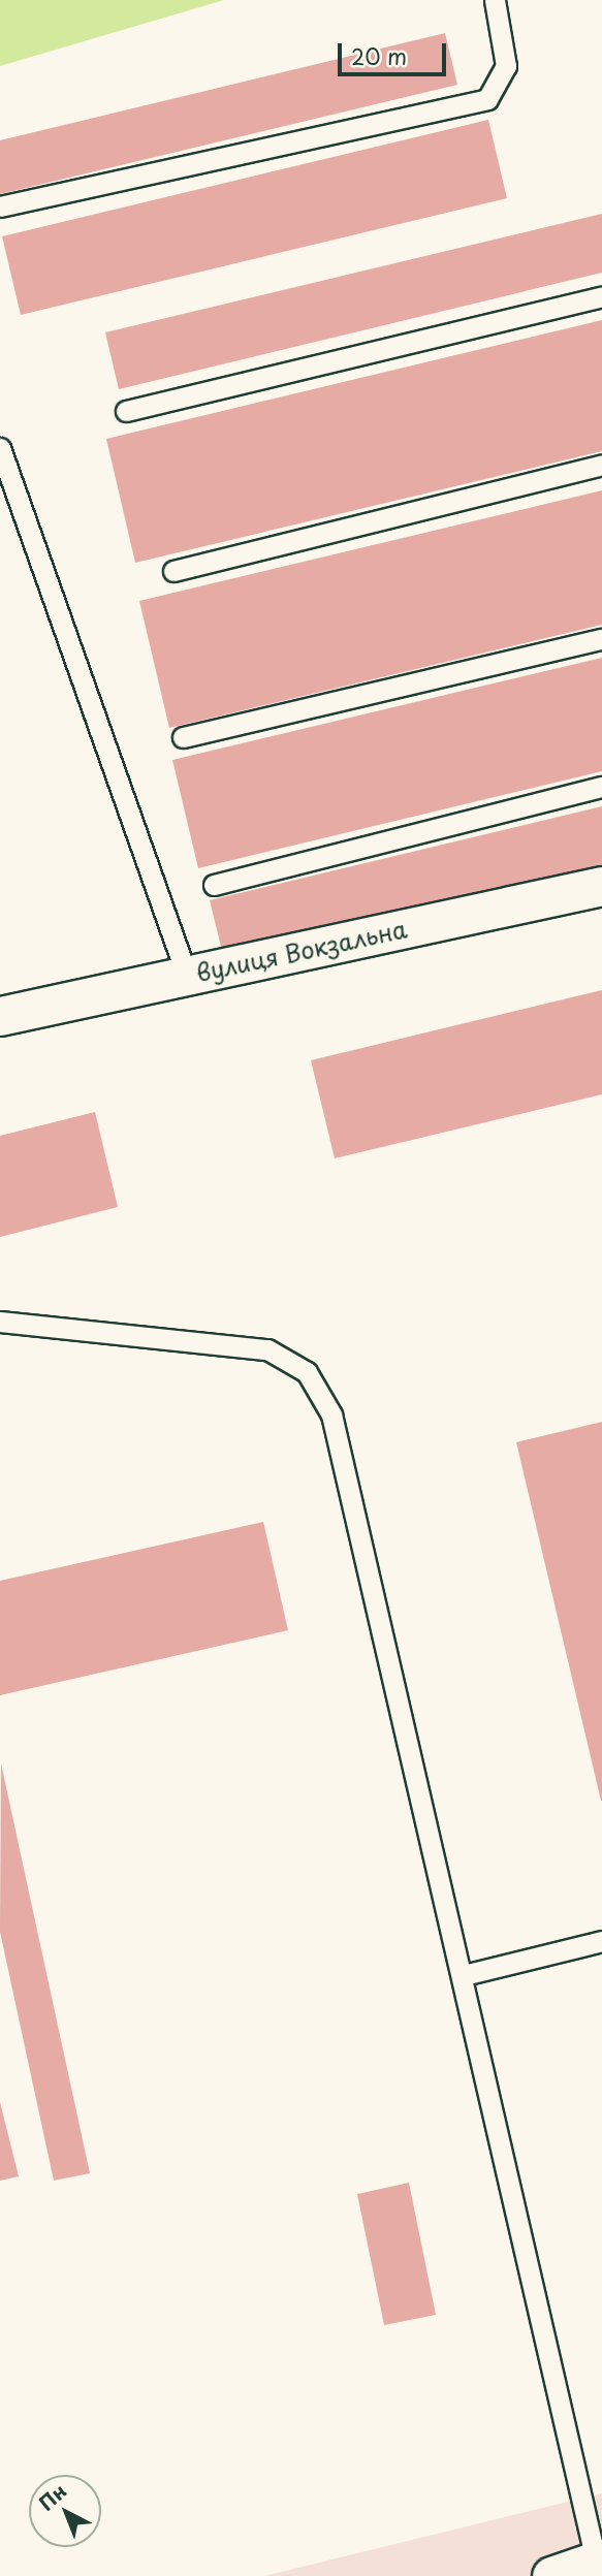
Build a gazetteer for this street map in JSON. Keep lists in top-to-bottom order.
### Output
{
  "streets": {
    "street": ["вулиця Вокзальна"]
  },
  "scale_bar": "20 m",
  "north": "top left"
}
